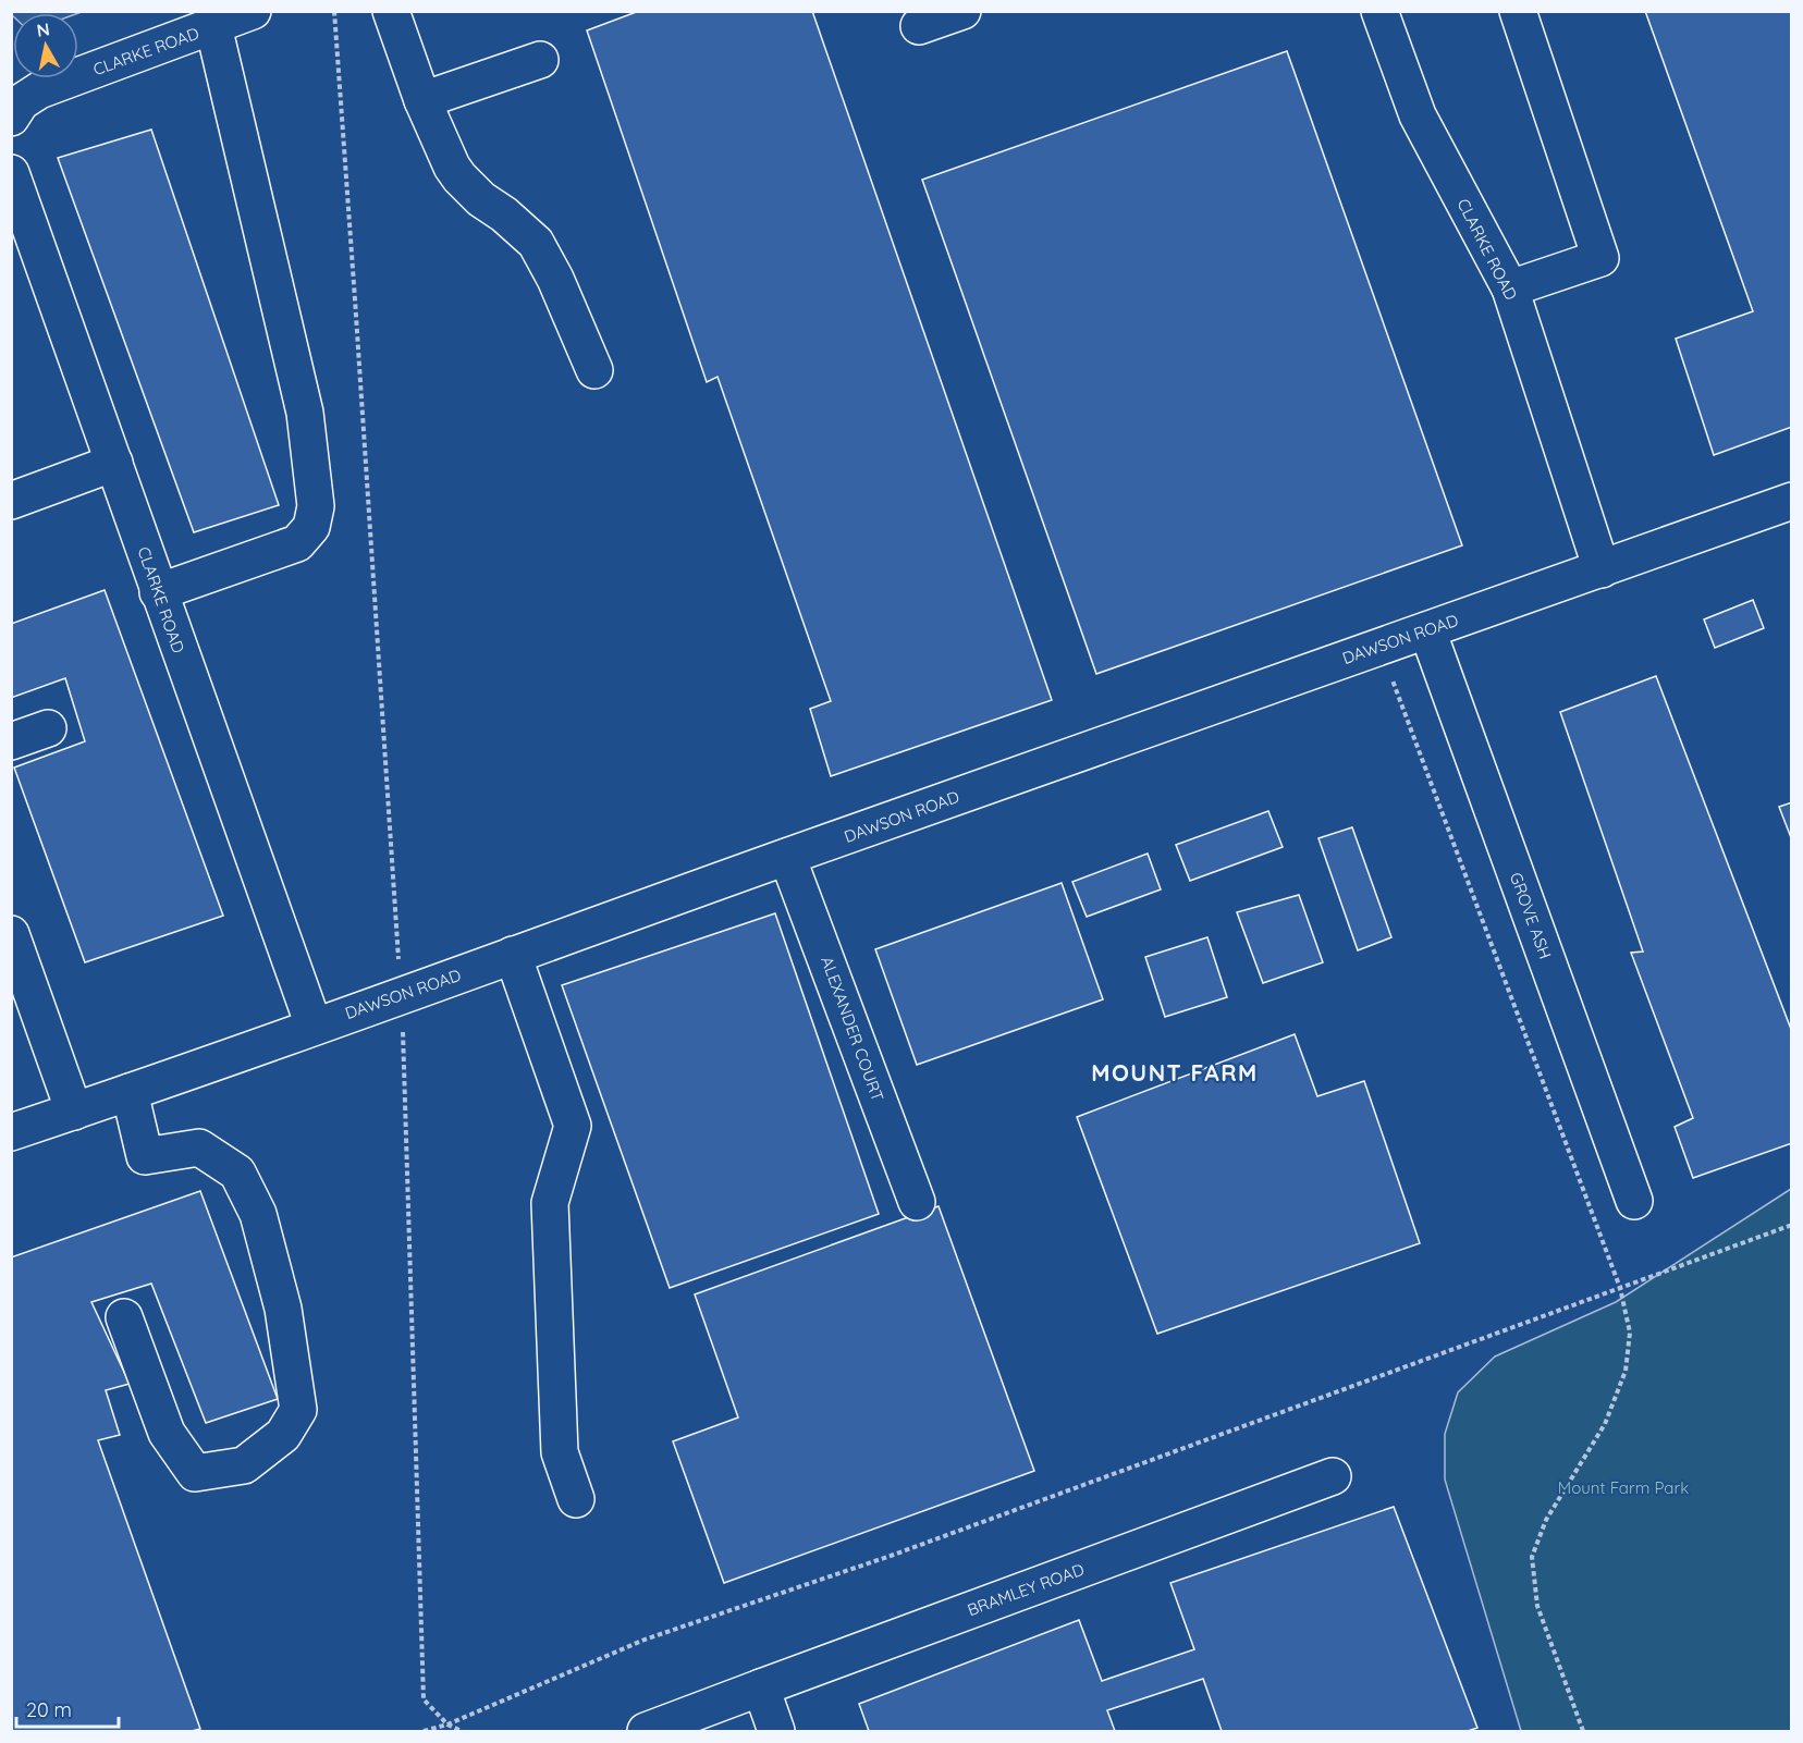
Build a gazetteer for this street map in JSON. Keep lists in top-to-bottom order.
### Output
{
  "streets": {
    "street": [
      "CLARKE ROAD",
      "DAWSON ROAD",
      "GROVE ASH",
      "ALEXANDER COURT",
      "BRAMLEY ROAD"
    ]
  },
  "crossings": [
    ["CLARKE ROAD", "DAWSON ROAD"],
    ["DAWSON ROAD", "GROVE ASH"],
    ["DAWSON ROAD", "ALEXANDER COURT"]
  ],
  "districts": ["MOUNT FARM"],
  "parks": ["Mount Farm Park"],
  "scale_bar": "20 m",
  "north": "top"
}
